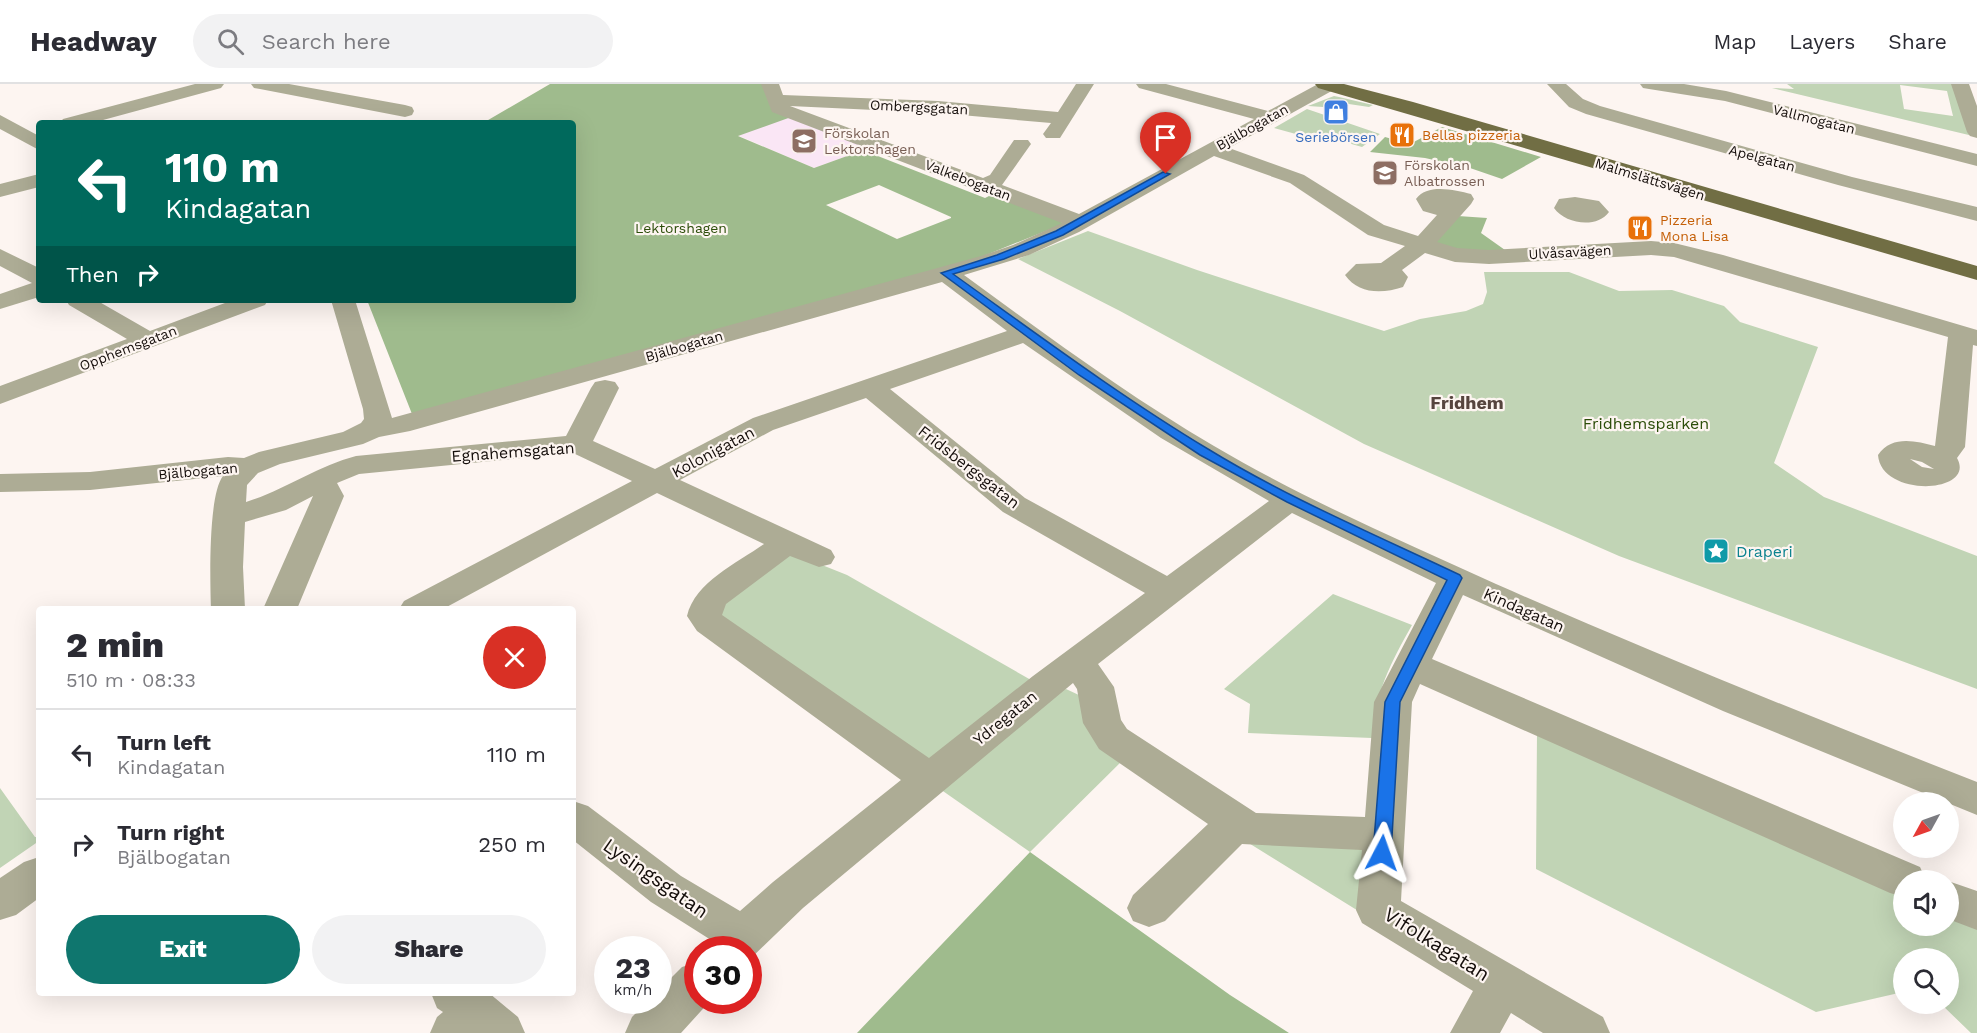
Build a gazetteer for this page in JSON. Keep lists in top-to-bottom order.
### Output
{
  "streets": {
    "main road": ["Malmslättsvägen"],
    "street": [
      "Ombergsgatan",
      "Vallmogatan",
      "Bjälbogatan",
      "Apelgatan",
      "Valkebogatan",
      "Ulvåsavägen",
      "Opphemsgatan",
      "Egnahemsgatan",
      "Kolonigatan",
      "Fridsbergsgatan",
      "Kindagatan",
      "Ydregatan",
      "Lysingsgatan",
      "Vifolkagatan"
    ]
  },
  "crossings": [
    ["Ombergsgatan", "Valkebogatan"],
    ["Bjälbogatan", "Malmslättsvägen"],
    ["Bjälbogatan", "Valkebogatan"],
    ["Bjälbogatan", "Ulvåsavägen"],
    ["Bjälbogatan", "Kindagatan"],
    ["Egnahemsgatan", "Kolonigatan"],
    ["Kolonigatan", "Fridsbergsgatan"],
    ["Kolonigatan", "Kindagatan"],
    ["Fridsbergsgatan", "Ydregatan"],
    ["Kindagatan", "Ydregatan"]
  ],
  "districts": ["Fridhem"],
  "parks": ["Lektorshagen", "Fridhemsparken"],
  "places": {
    "shop": ["Seriebörsen"],
    "restaurant": ["Bellas pizzeria", "Pizzeria Mona Lisa"],
    "school or university": ["Förskolan Lektorshagen", "Förskolan Albatrossen"],
    "place": ["Draperi"]
  },
  "north": "bottom left",
  "page": {
    "header": "Headway",
    "search": "Search here",
    "nav": ["Map", "Layers", "Share"],
    "turn": ["110 m", "Kindagatan"],
    "then": "Then",
    "heading": ["2 min", "510 m · 08:33"],
    "list": [
      {
        "name": "Turn left",
        "note": "Kindagatan",
        "value": "110 m"
      },
      {
        "name": "Turn right",
        "note": "Bjälbogatan",
        "value": "250 m"
      }
    ],
    "buttons": ["Exit", "Share"],
    "speed": "23 km/h",
    "limit": "30"
  }
}
